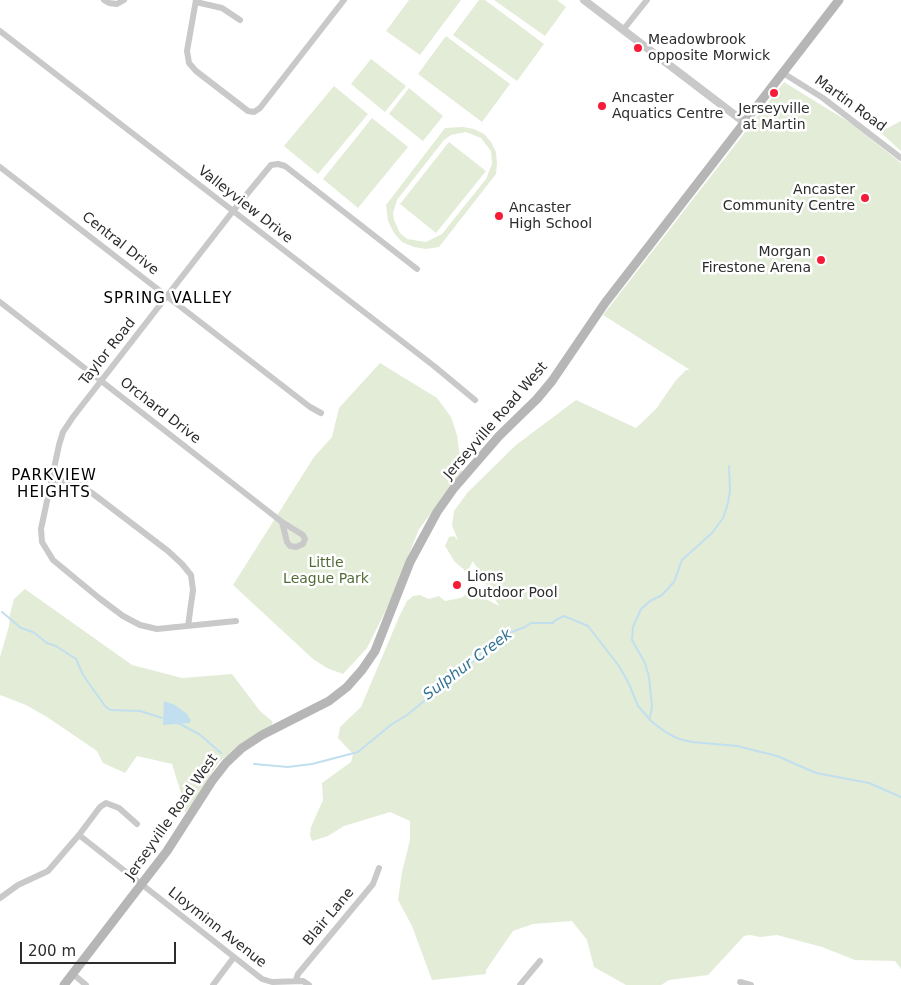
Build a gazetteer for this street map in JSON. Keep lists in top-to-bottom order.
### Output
{
  "streets": {
    "main road": ["Jerseyville Road West"],
    "street": [
      "Martin Road",
      "Valleyview Drive",
      "Central Drive",
      "Taylor Road",
      "Orchard Drive",
      "Blair Lane",
      "Lloyminn Avenue"
    ]
  },
  "crossings": [
    ["Martin Road", "Jerseyville Road West"],
    ["Valleyview Drive", "Taylor Road"],
    ["Central Drive", "Taylor Road"],
    ["Taylor Road", "Orchard Drive"],
    ["Jerseyville Road West", "Lloyminn Avenue"],
    ["Blair Lane", "Lloyminn Avenue"]
  ],
  "districts": ["SPRING VALLEY", "PARKVIEW HEIGHTS"],
  "water": ["Sulphur Creek"],
  "parks": ["Little League Park"],
  "places": [
    "Meadowbrook opposite Morwick",
    "Jerseyville at Martin",
    "Ancaster Aquatics Centre",
    "Ancaster Community Centre",
    "Ancaster High School",
    "Morgan Firestone Arena",
    "Lions Outdoor Pool"
  ],
  "scale_bar": "200 m"
}
